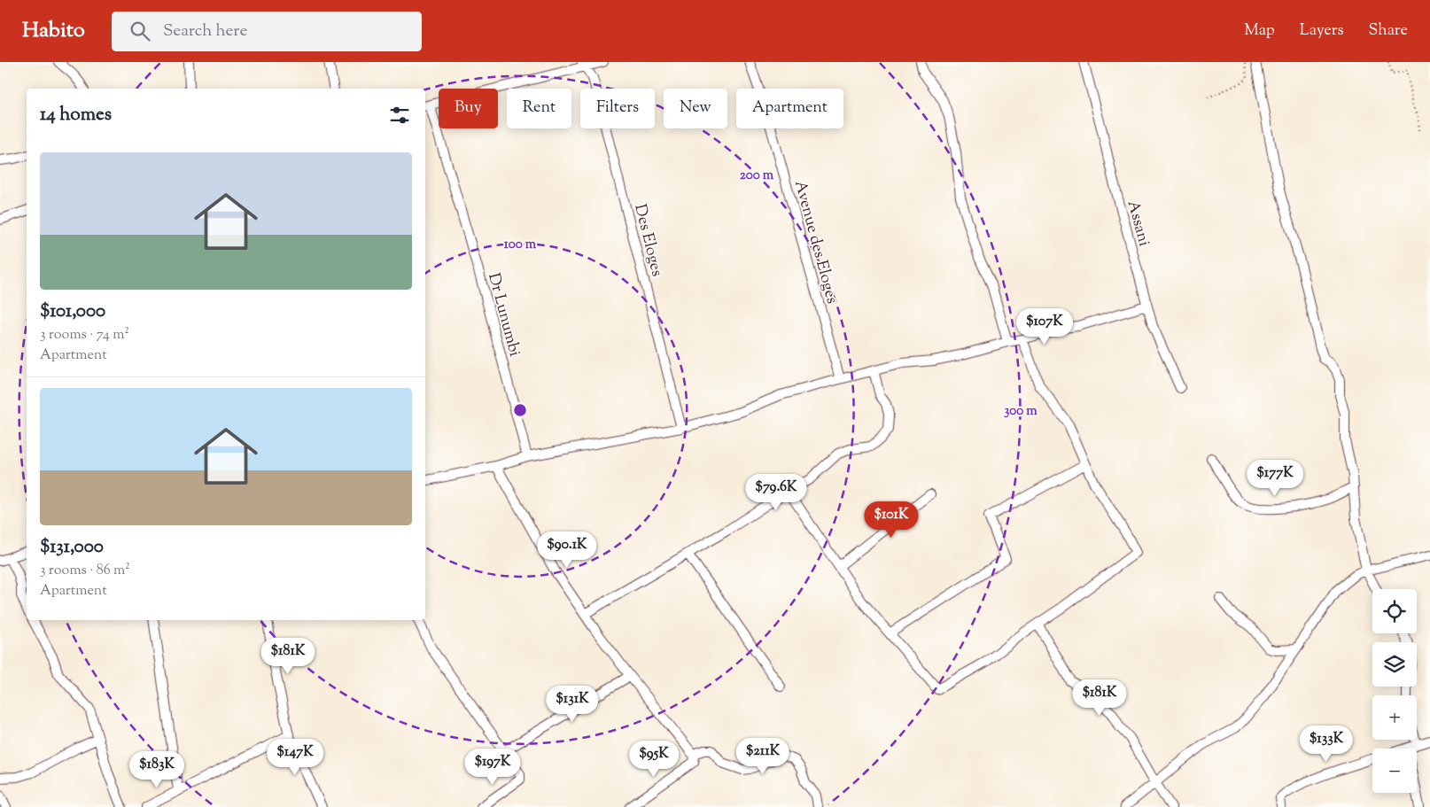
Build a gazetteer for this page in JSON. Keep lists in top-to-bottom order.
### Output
{
  "streets": {
    "street": [
      "Assani",
      "Des Eloges",
      "Avenue des Eloges",
      "Dr Lunumbi"
    ]
  },
  "page": {
    "header": "Habito",
    "search": "Search here",
    "nav": ["Map", "Layers", "Share"],
    "chip": [
      "Buy",
      "Rent",
      "Filters",
      "New",
      "Apartment"
    ],
    "heading": "14 homes",
    "list": [
      {
        "name": "$101,000",
        "note": "3 rooms · 74 m² · Apartment"
      },
      {
        "name": "$131,000",
        "note": "3 rooms · 86 m² · Apartment"
      }
    ],
    "price": [
      "$107K",
      "$177K",
      "$79.6K",
      "$101K",
      "$90.1K",
      "$181K",
      "$181K",
      "$131K",
      "$133K",
      "$211K",
      "$147K",
      "$95K",
      "$197K",
      "$183K"
    ],
    "map_buttons": ["+", "−"]
  },
  "rings": ["200 m", "100 m", "300 m"]
}
